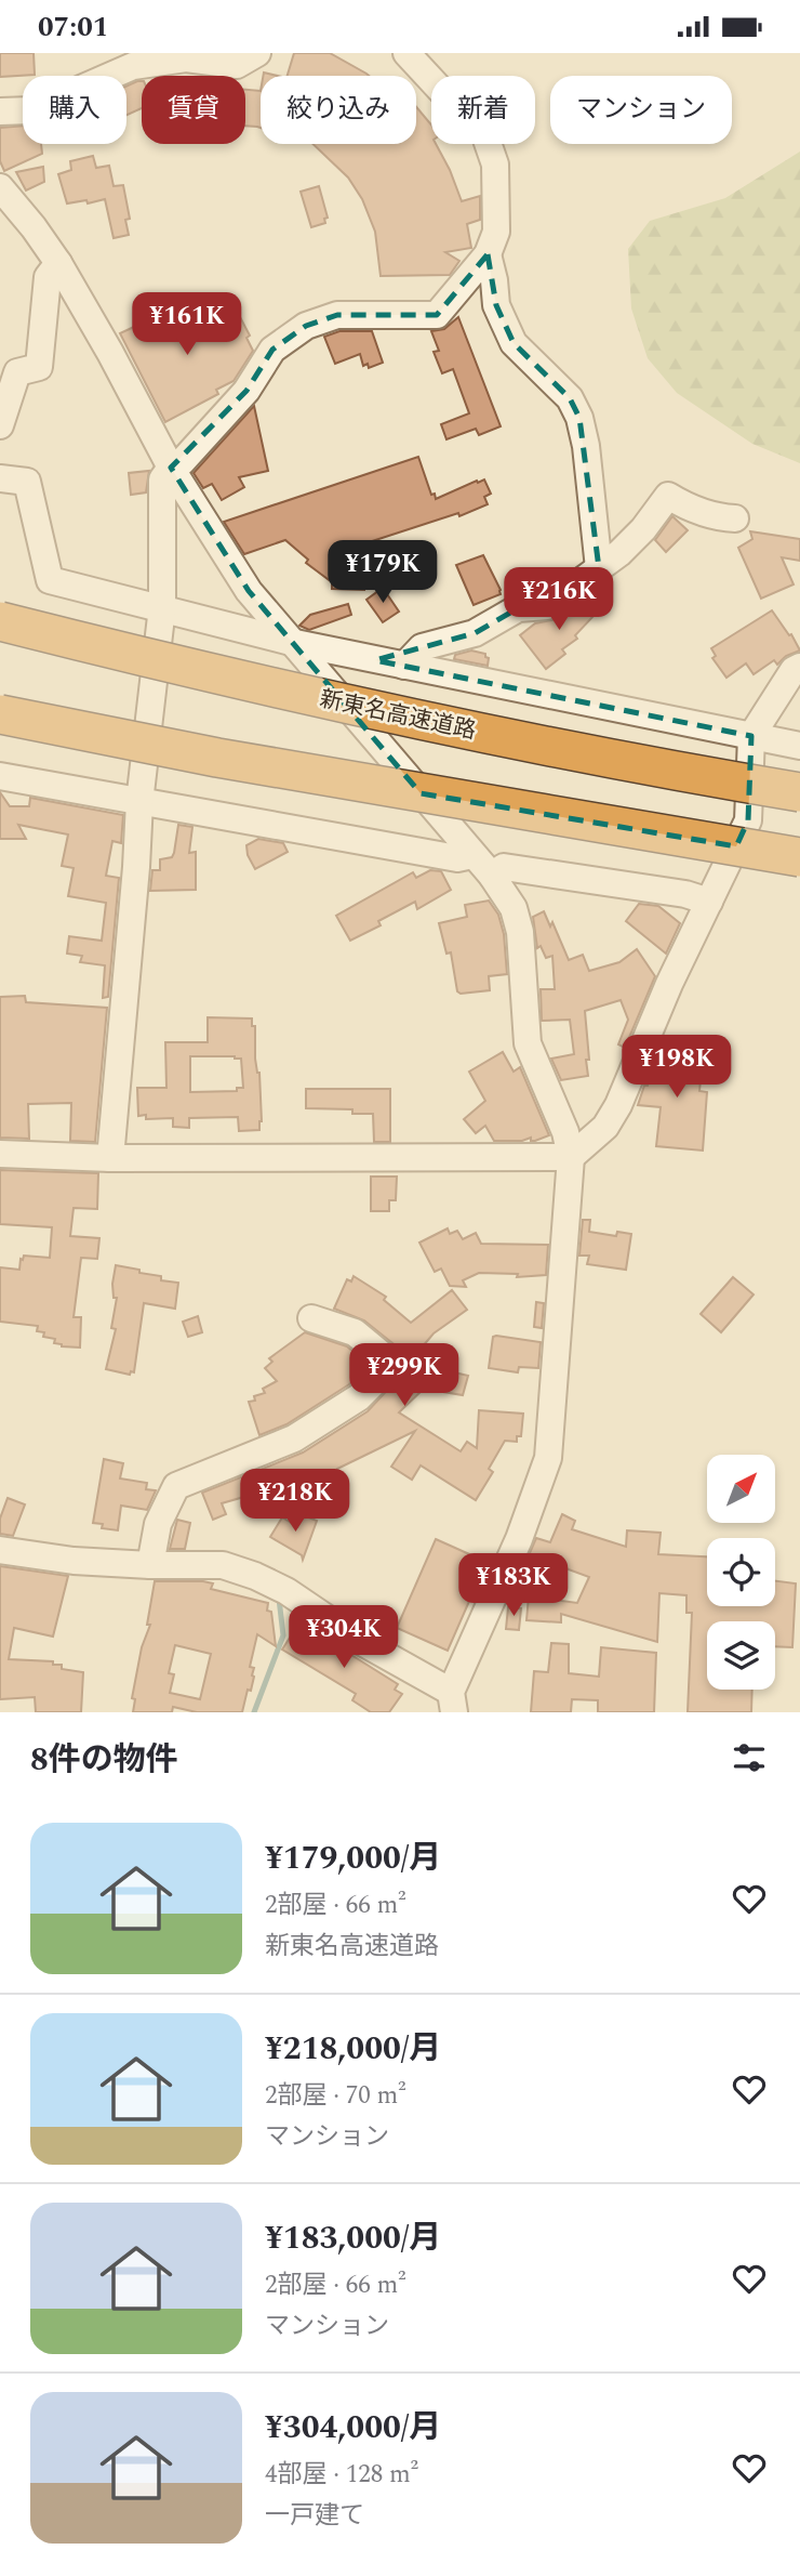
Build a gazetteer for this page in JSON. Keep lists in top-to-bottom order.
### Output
{
  "streets": {
    "highway": ["新東名高速道路"]
  },
  "north": "top right",
  "page": {
    "status": "07:01",
    "chip": [
      "購入",
      "賃貸",
      "絞り込み",
      "新着",
      "マンション"
    ],
    "price": [
      "¥161K",
      "¥179K",
      "¥216K",
      "¥198K",
      "¥299K",
      "¥218K",
      "¥183K",
      "¥304K"
    ],
    "heading": "8件の物件",
    "list": [
      {
        "name": "¥179,000/月",
        "note": "2部屋 · 66 m² · 新東名高速道路"
      },
      {
        "name": "¥218,000/月",
        "note": "2部屋 · 70 m² · マンション"
      },
      {
        "name": "¥183,000/月",
        "note": "2部屋 · 66 m² · マンション"
      },
      {
        "name": "¥304,000/月",
        "note": "4部屋 · 128 m² · 一戸建て"
      }
    ]
  }
}
